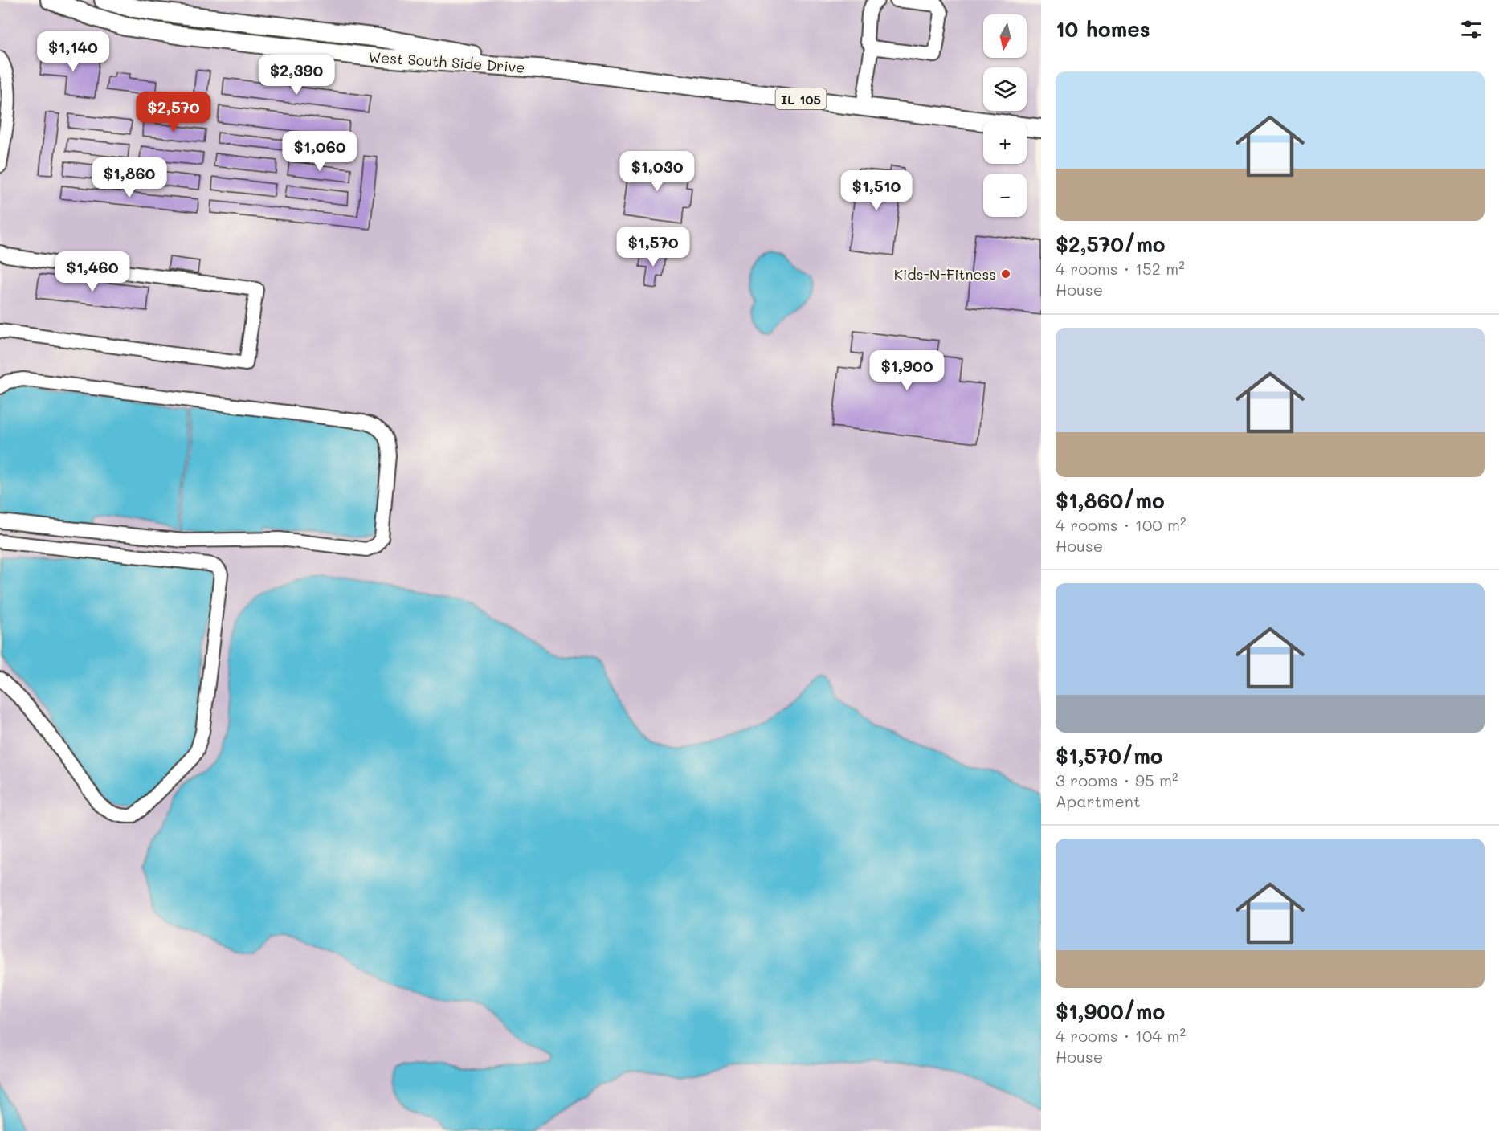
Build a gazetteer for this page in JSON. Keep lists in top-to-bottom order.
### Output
{
  "streets": {
    "main road": ["West South Side Drive", "IL 105"]
  },
  "places": ["Kids-N-Fitness"],
  "north": "bottom",
  "page": {
    "heading": "10 homes",
    "map_buttons": ["+", "−"],
    "price": [
      "$1,140",
      "$2,390",
      "$2,570",
      "$1,060",
      "$1,030",
      "$1,860",
      "$1,510",
      "$1,570",
      "$1,460",
      "$1,900"
    ],
    "list": [
      {
        "name": "$2,570/mo",
        "note": "4 rooms · 152 m² · House"
      },
      {
        "name": "$1,860/mo",
        "note": "4 rooms · 100 m² · House"
      },
      {
        "name": "$1,570/mo",
        "note": "3 rooms · 95 m² · Apartment"
      },
      {
        "name": "$1,900/mo",
        "note": "4 rooms · 104 m² · House"
      }
    ]
  }
}
